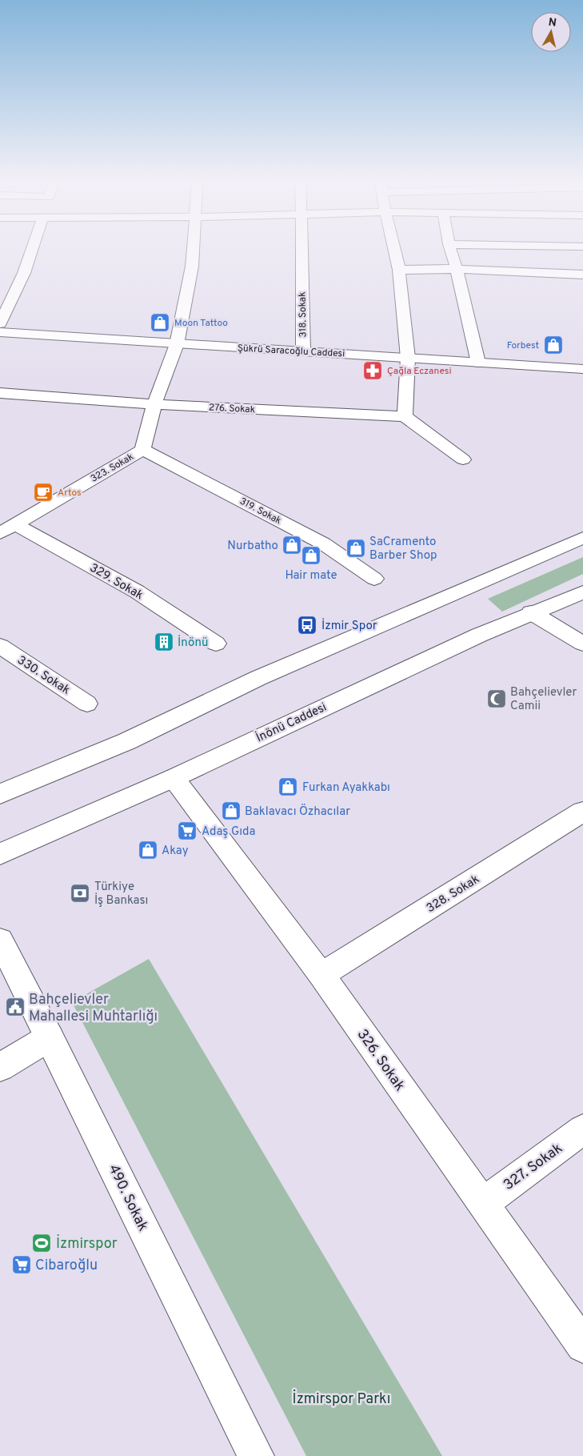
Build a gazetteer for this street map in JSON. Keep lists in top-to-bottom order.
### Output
{
  "streets": {
    "street": [
      "318. Sokak",
      "Şükrü Saracoğlu Caddesi",
      "276. Sokak",
      "323. Sokak",
      "319. Sokak",
      "329. Sokak",
      "330. Sokak",
      "İnönü Caddesi",
      "328. Sokak",
      "326. Sokak",
      "327. Sokak",
      "490. Sokak"
    ]
  },
  "crossings": [
    ["318. Sokak", "Şükrü Saracoğlu Caddesi"],
    ["Şükrü Saracoğlu Caddesi", "323. Sokak"],
    ["276. Sokak", "323. Sokak"],
    ["323. Sokak", "319. Sokak"],
    ["323. Sokak", "329. Sokak"],
    ["İnönü Caddesi", "326. Sokak"],
    ["328. Sokak", "326. Sokak"],
    ["326. Sokak", "327. Sokak"]
  ],
  "parks": ["İzmirspor Parkı"],
  "places": {
    "shop": [
      "Moon Tattoo",
      "Forbest",
      "Nurbatho",
      "SaCramento Barber Shop",
      "Hair mate",
      "Furkan Ayakkabı",
      "Baklavacı Özhacılar",
      "Akay"
    ],
    "pharmacy": ["Çağla Eczanesi"],
    "cafe": ["Artos"],
    "bus stop": ["İzmir Spor"],
    "building": ["İnönü"],
    "mosque": ["Bahçelievler Camii"],
    "supermarket": ["Adaş Gıda", "Cibaroğlu"],
    "bank": ["Türkiye İş Bankası"],
    "public building": ["Bahçelievler Mahallesi Muhtarlığı"],
    "sports": ["İzmirspor"]
  },
  "north": "top"
}
